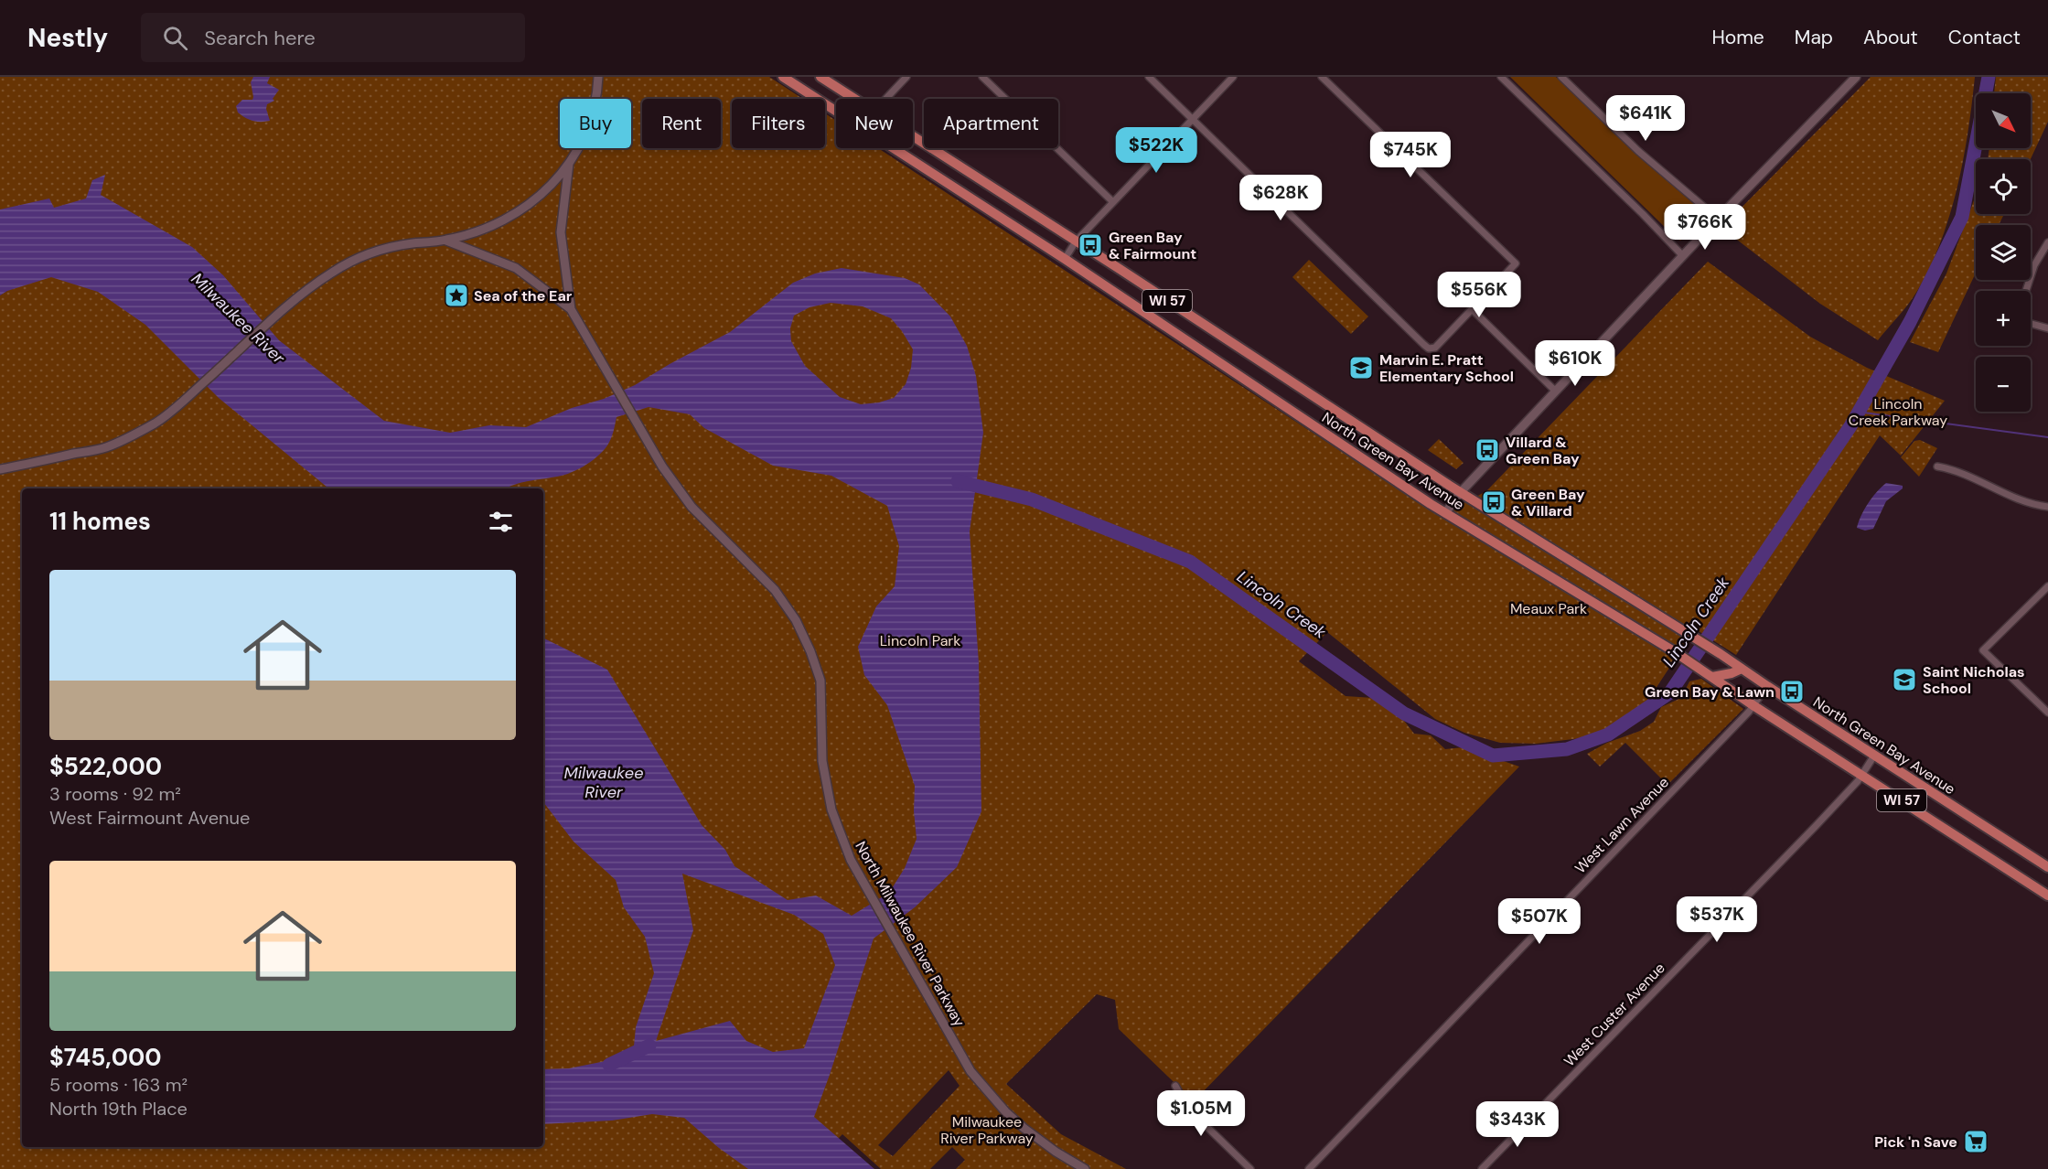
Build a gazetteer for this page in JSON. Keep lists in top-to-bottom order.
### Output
{
  "streets": {
    "main road": ["WI 57", "North Green Bay Avenue"],
    "street": ["West Lawn Avenue", "North Milwaukee River Parkway", "West Custer Avenue"]
  },
  "crossings": [
    ["North Green Bay Avenue", "West Lawn Avenue"],
    ["North Green Bay Avenue", "West Custer Avenue"]
  ],
  "water": ["Milwaukee River", "Lincoln Creek"],
  "parks": [
    "Lincoln Creek Parkway",
    "Meaux Park",
    "Lincoln Park",
    "Milwaukee River Parkway"
  ],
  "places": {
    "bus stop": [
      "Green Bay & Fairmount",
      "Villard & Green Bay",
      "Green Bay & Villard",
      "Green Bay & Lawn"
    ],
    "place": ["Sea of the Ear"],
    "school or university": ["Marvin E. Pratt Elementary School", "Saint Nicholas School"],
    "supermarket": ["Pick 'n Save"]
  },
  "north": "bottom right",
  "page": {
    "header": "Nestly",
    "search": "Search here",
    "nav": [
      "Home",
      "Map",
      "About",
      "Contact"
    ],
    "map_buttons": ["+", "−"],
    "price": [
      "$641K",
      "$522K",
      "$745K",
      "$628K",
      "$766K",
      "$556K",
      "$610K",
      "$537K",
      "$507K",
      "$1.05M",
      "$343K"
    ],
    "chip": [
      "Buy",
      "Rent",
      "Filters",
      "New",
      "Apartment"
    ],
    "heading": "11 homes",
    "list": [
      {
        "name": "$522,000",
        "note": "3 rooms · 92 m² · West Fairmount Avenue"
      },
      {
        "name": "$745,000",
        "note": "5 rooms · 163 m² · North 19th Place"
      }
    ]
  }
}
